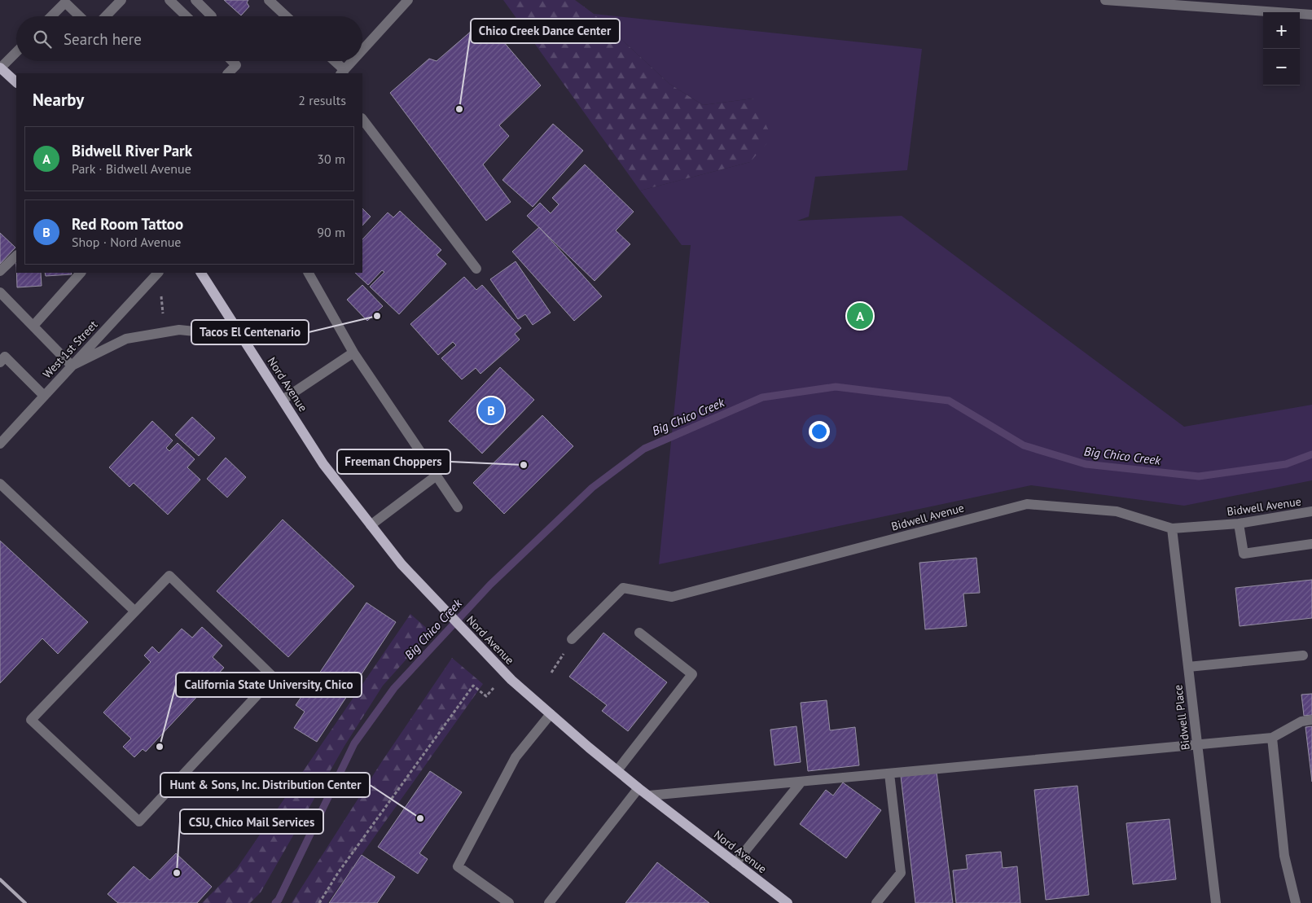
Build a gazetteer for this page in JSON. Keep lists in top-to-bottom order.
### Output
{
  "streets": {
    "main road": ["Nord Avenue"],
    "street": ["West 1st Street", "Bidwell Avenue", "Bidwell Place"]
  },
  "crossings": [
    ["Bidwell Avenue", "Bidwell Place"]
  ],
  "water": ["Big Chico Creek"],
  "places": [
    "Chico Creek Dance Center",
    "Tacos El Centenario",
    "Freeman Choppers",
    "California State University, Chico",
    "Hunt & Sons, Inc. Distribution Center",
    "CSU, Chico Mail Services"
  ],
  "page": {
    "map_buttons": ["+", "−"],
    "search": "Search here",
    "heading": ["Nearby", "2 results"],
    "list": [
      {
        "mark": "A",
        "name": "Bidwell River Park",
        "note": "Park · Bidwell Avenue",
        "value": "30 m"
      },
      {
        "mark": "B",
        "name": "Red Room Tattoo",
        "note": "Shop · Nord Avenue",
        "value": "90 m"
      }
    ],
    "pins": ["A", "B"]
  }
}
